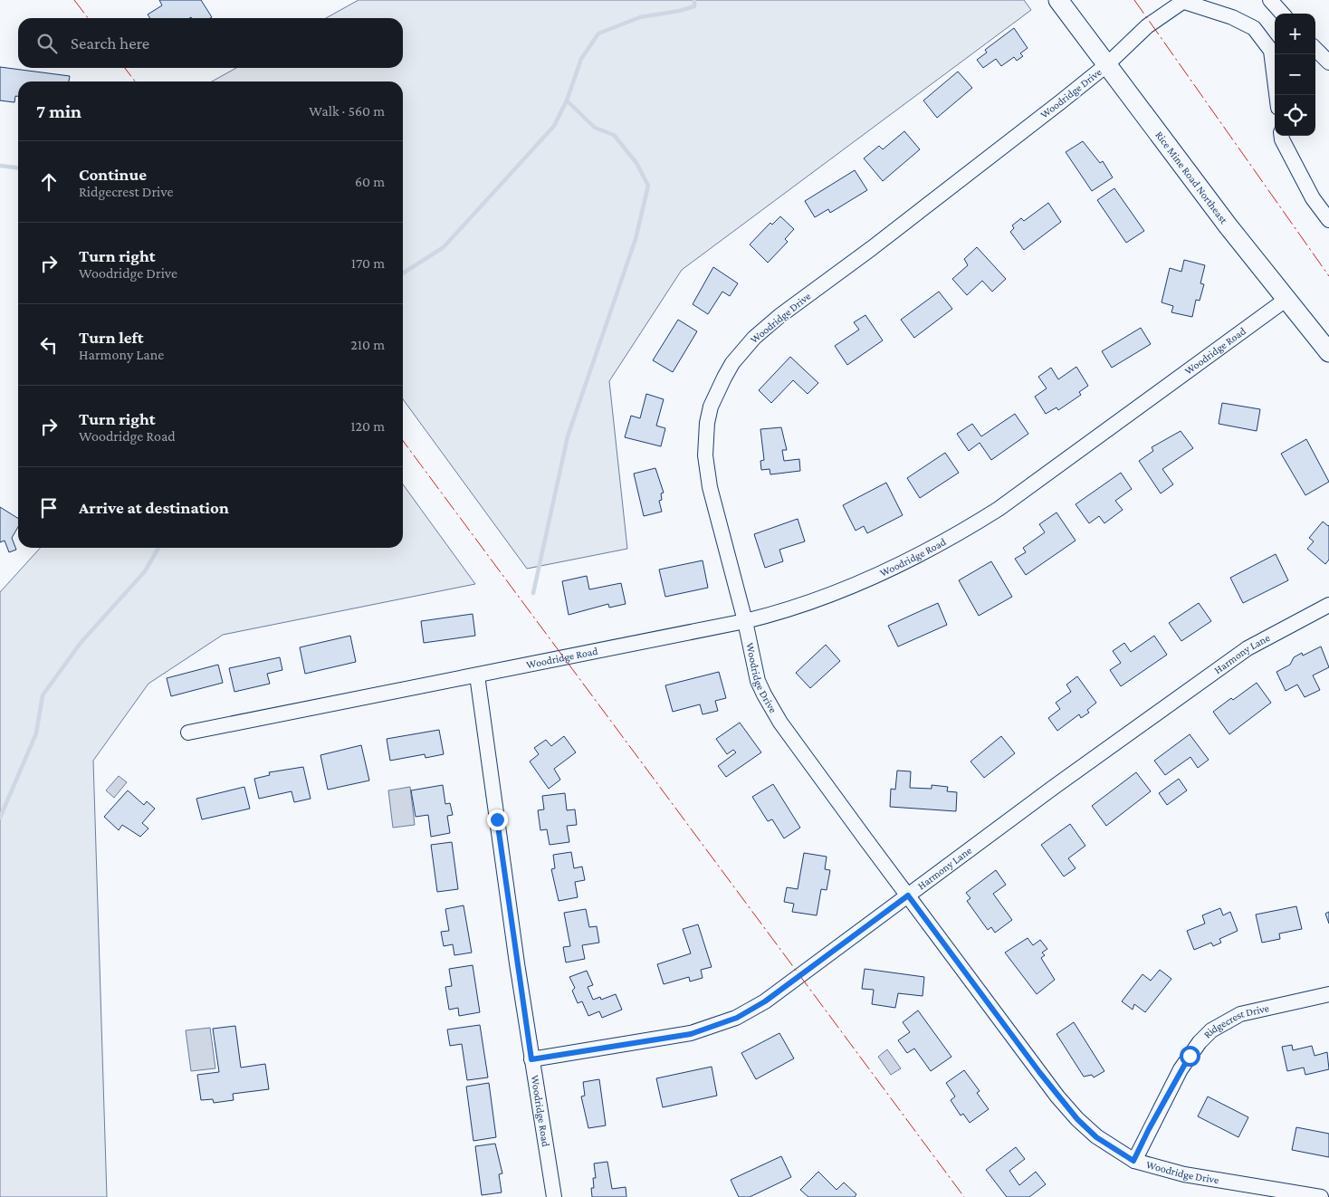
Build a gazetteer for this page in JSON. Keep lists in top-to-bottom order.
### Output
{
  "streets": {
    "main road": ["Rice Mine Road Northeast"],
    "street": [
      "Woodridge Drive",
      "Woodridge Road",
      "Harmony Lane",
      "Ridgecrest Drive"
    ]
  },
  "crossings": [
    ["Woodridge Drive", "Rice Mine Road Northeast"],
    ["Woodridge Drive", "Woodridge Road"],
    ["Woodridge Drive", "Harmony Lane"],
    ["Woodridge Drive", "Ridgecrest Drive"],
    ["Rice Mine Road Northeast", "Woodridge Road"],
    ["Woodridge Road", "Harmony Lane"]
  ],
  "page": {
    "map_buttons": ["+", "−"],
    "search": "Search here",
    "heading": ["7 min", "Walk · 560 m"],
    "list": [
      ["Continue", "Ridgecrest Drive", "60 m"],
      ["Turn right", "Woodridge Drive", "170 m"],
      ["Turn left", "Harmony Lane", "210 m"],
      ["Turn right", "Woodridge Road", "120 m"],
      "Arrive at destination"
    ]
  }
}
